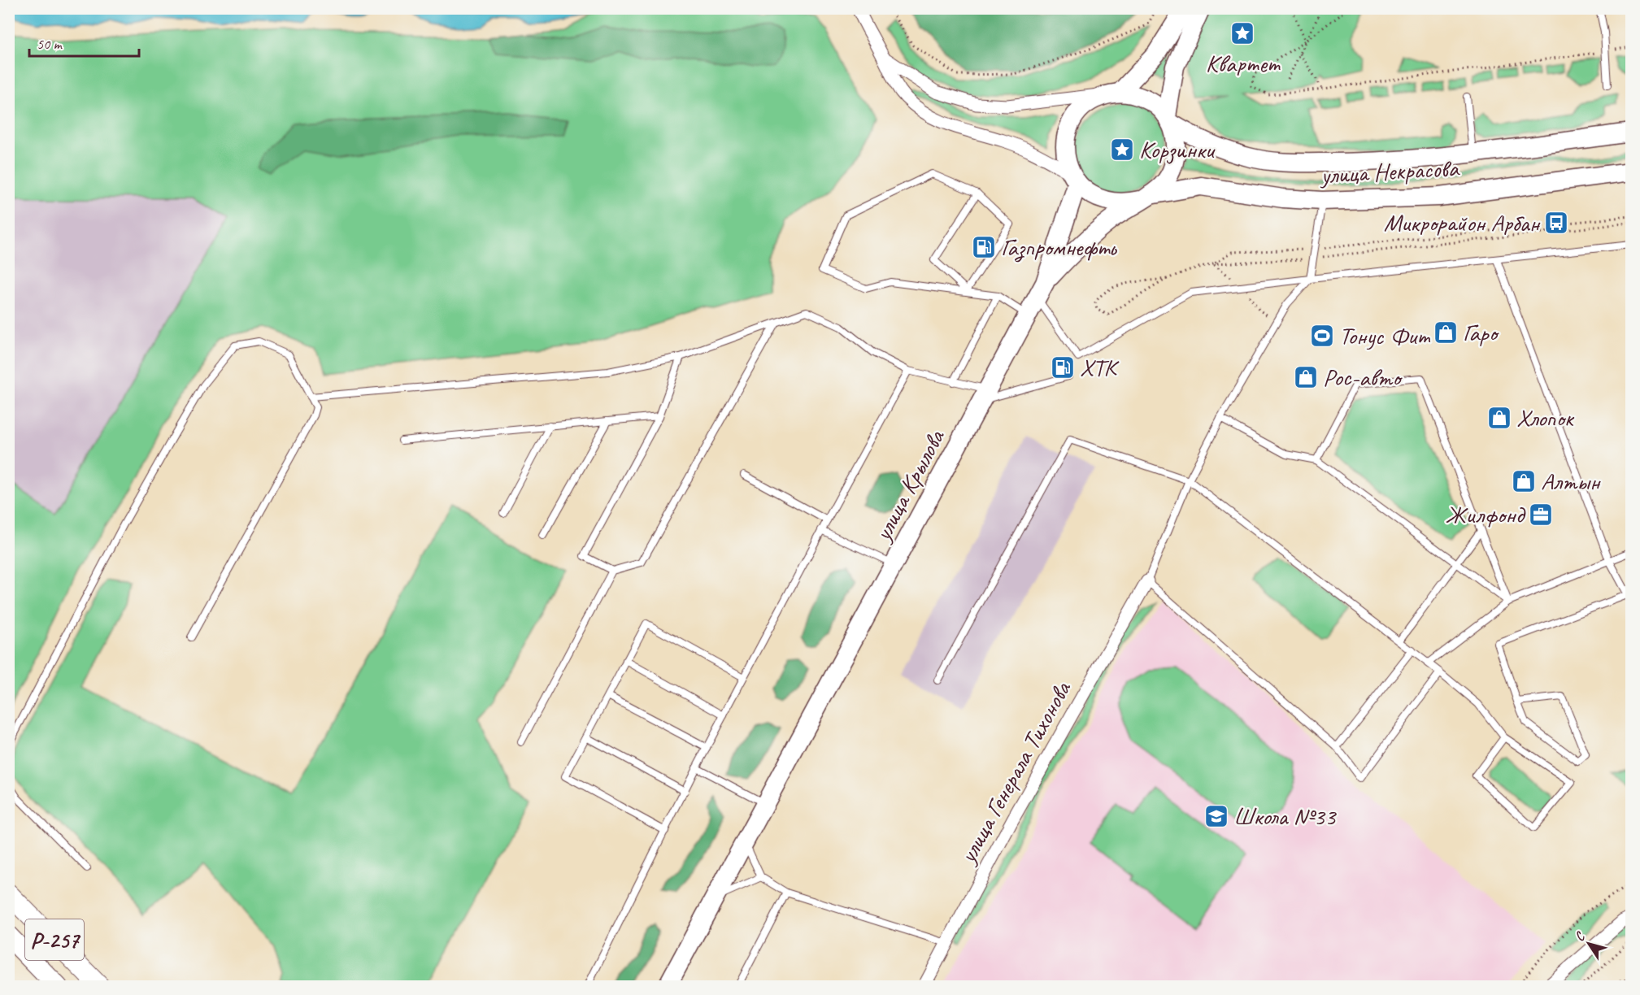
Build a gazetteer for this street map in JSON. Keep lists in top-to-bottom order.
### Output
{
  "streets": {
    "highway": ["Р-257"],
    "main road": ["улица Некрасова", "улица Крылова"],
    "street": ["улица Генерала Тихонова"]
  },
  "crossings": [
    ["улица Некрасова", "улица Крылова"]
  ],
  "places": {
    "place": ["Квартет", "Корзинки"],
    "bus stop": ["Микрорайон Арбан"],
    "fuel station": ["Газпромнефть", "ХТК"],
    "shop": [
      "Гаро",
      "Рос-авто",
      "Хлопок",
      "Алтын"
    ],
    "sports": ["Тонус Фит"],
    "office": ["Жилфонд"],
    "school or university": ["Школа №33"]
  },
  "scale_bar": "50 m",
  "north": "top left"
}
